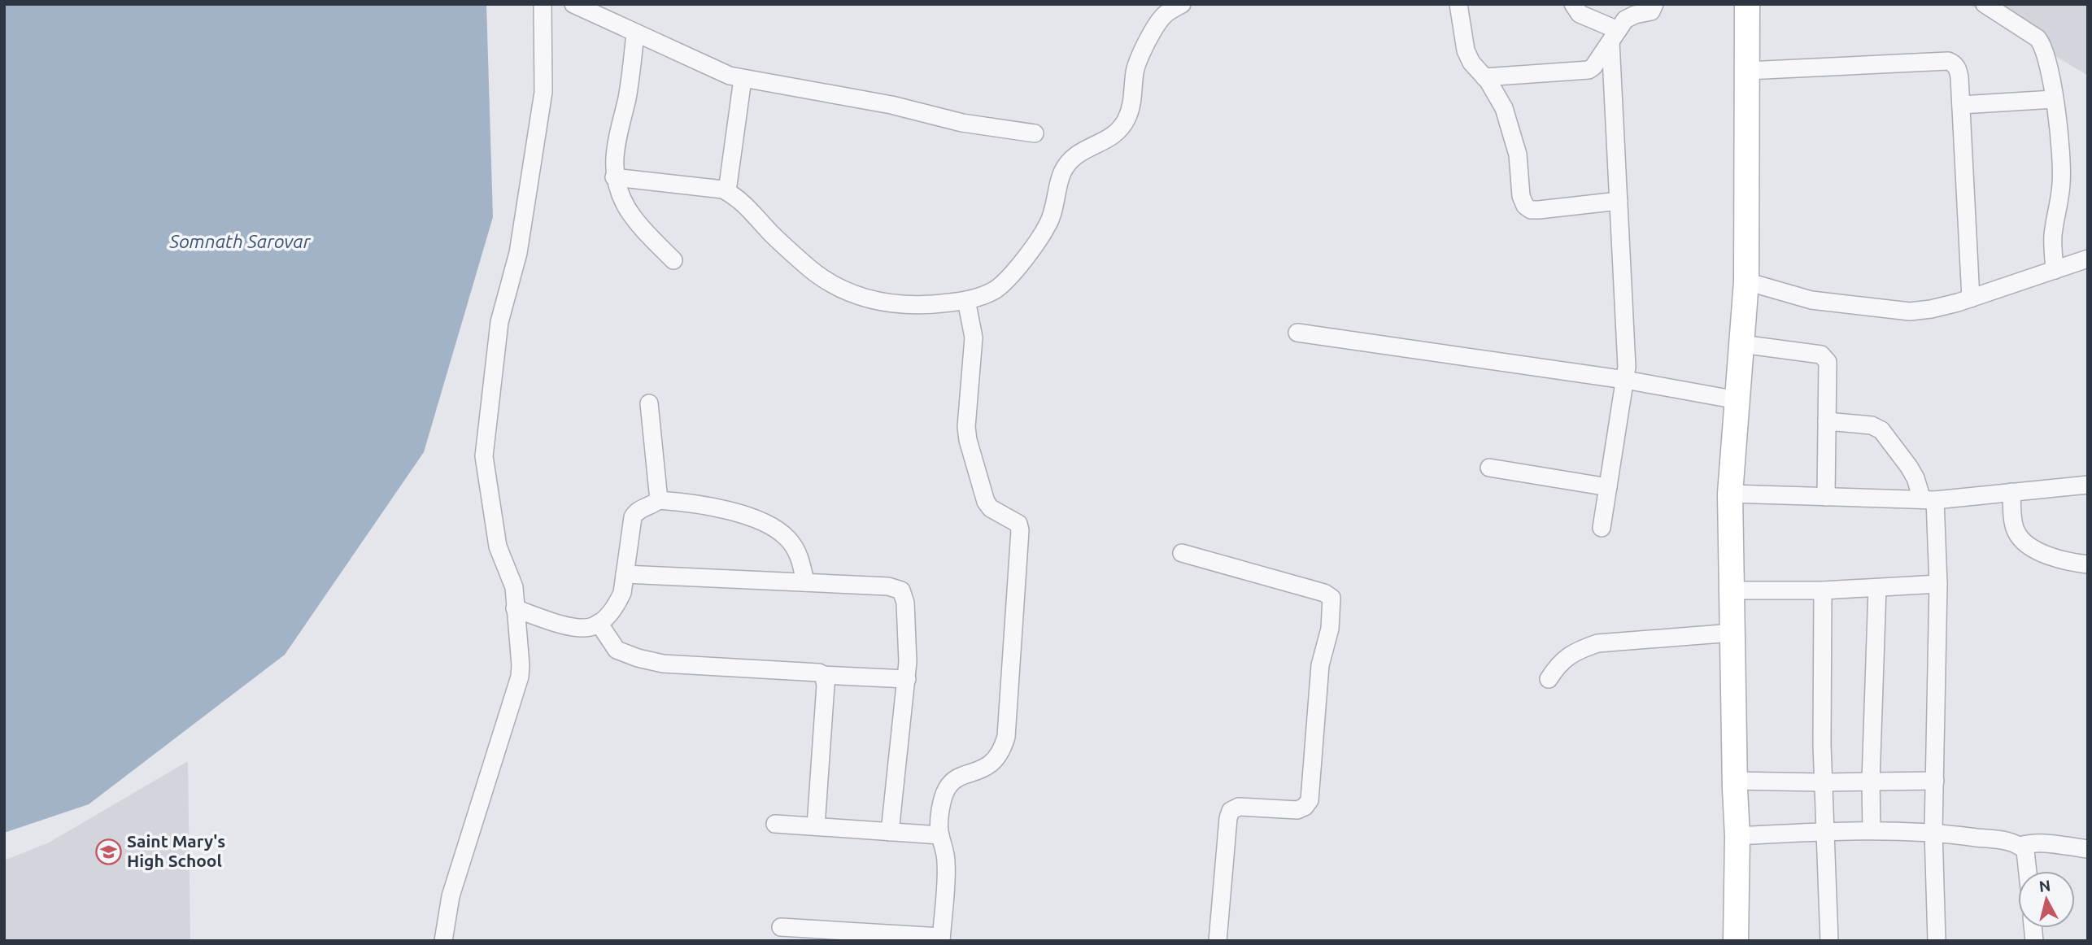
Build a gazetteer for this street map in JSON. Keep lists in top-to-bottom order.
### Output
{
  "water": ["Somnath Sarovar"],
  "places": {
    "school or university": ["Saint Mary's High School"]
  },
  "north": "top"
}
